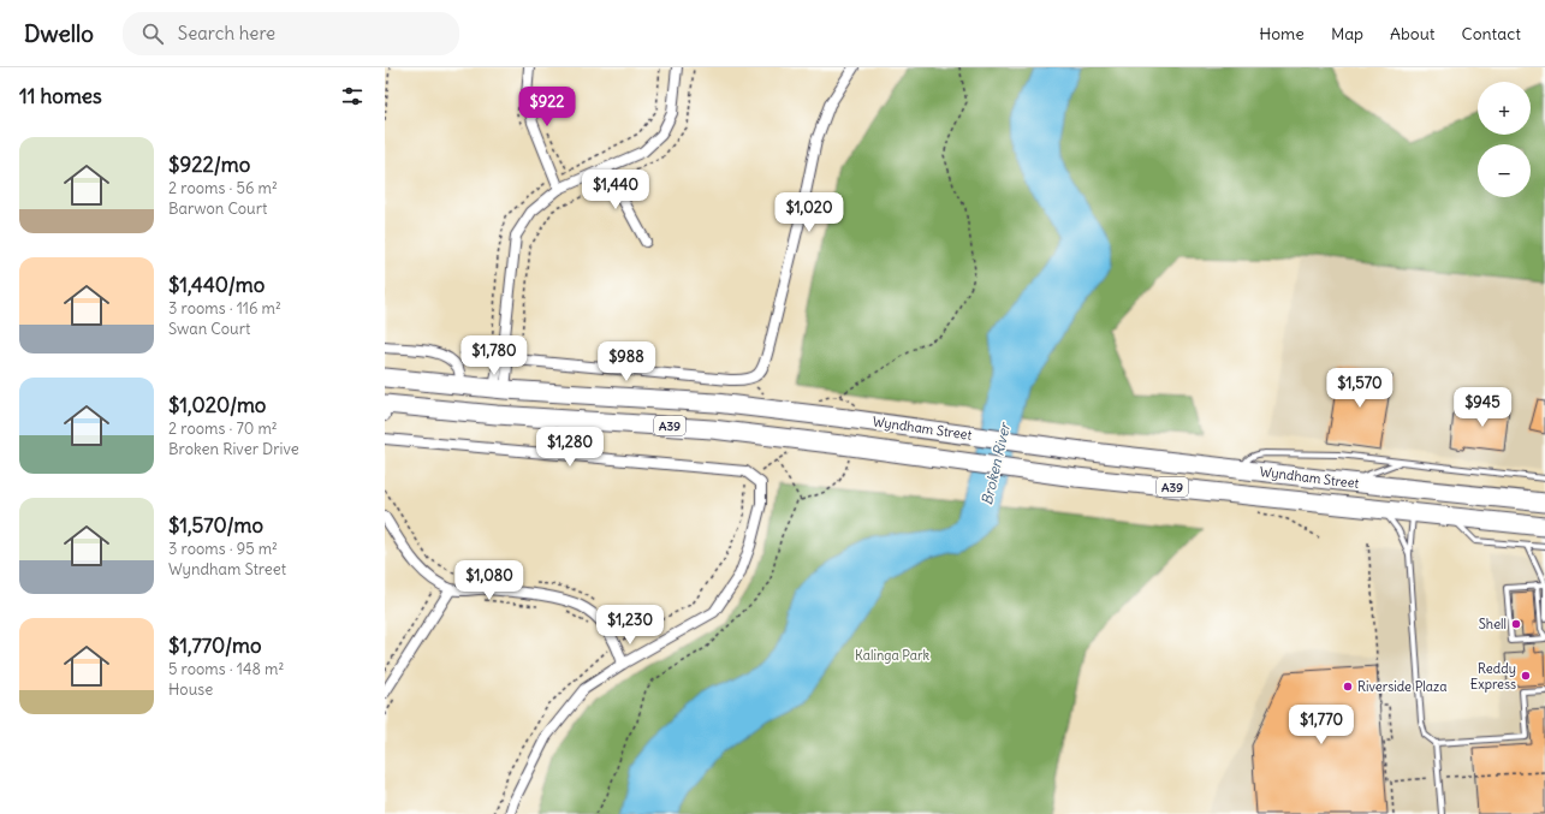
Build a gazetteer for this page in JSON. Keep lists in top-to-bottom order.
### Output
{
  "streets": {
    "highway": ["A39", "Wyndham Street"]
  },
  "water": ["Broken River"],
  "parks": ["Kalinga Park"],
  "places": ["Shell", "Reddy Express", "Riverside Plaza"],
  "page": {
    "header": "Dwello",
    "search": "Search here",
    "nav": [
      "Home",
      "Map",
      "About",
      "Contact"
    ],
    "heading": "11 homes",
    "map_buttons": ["+", "−"],
    "price": [
      "$922",
      "$1,440",
      "$1,020",
      "$1,780",
      "$988",
      "$1,570",
      "$945",
      "$1,280",
      "$1,080",
      "$1,230",
      "$1,770"
    ],
    "list": [
      {
        "name": "$922/mo",
        "note": "2 rooms · 56 m² · Barwon Court"
      },
      {
        "name": "$1,440/mo",
        "note": "3 rooms · 116 m² · Swan Court"
      },
      {
        "name": "$1,020/mo",
        "note": "2 rooms · 70 m² · Broken River Drive"
      },
      {
        "name": "$1,570/mo",
        "note": "3 rooms · 95 m² · Wyndham Street"
      },
      {
        "name": "$1,770/mo",
        "note": "5 rooms · 148 m² · House"
      }
    ]
  }
}
